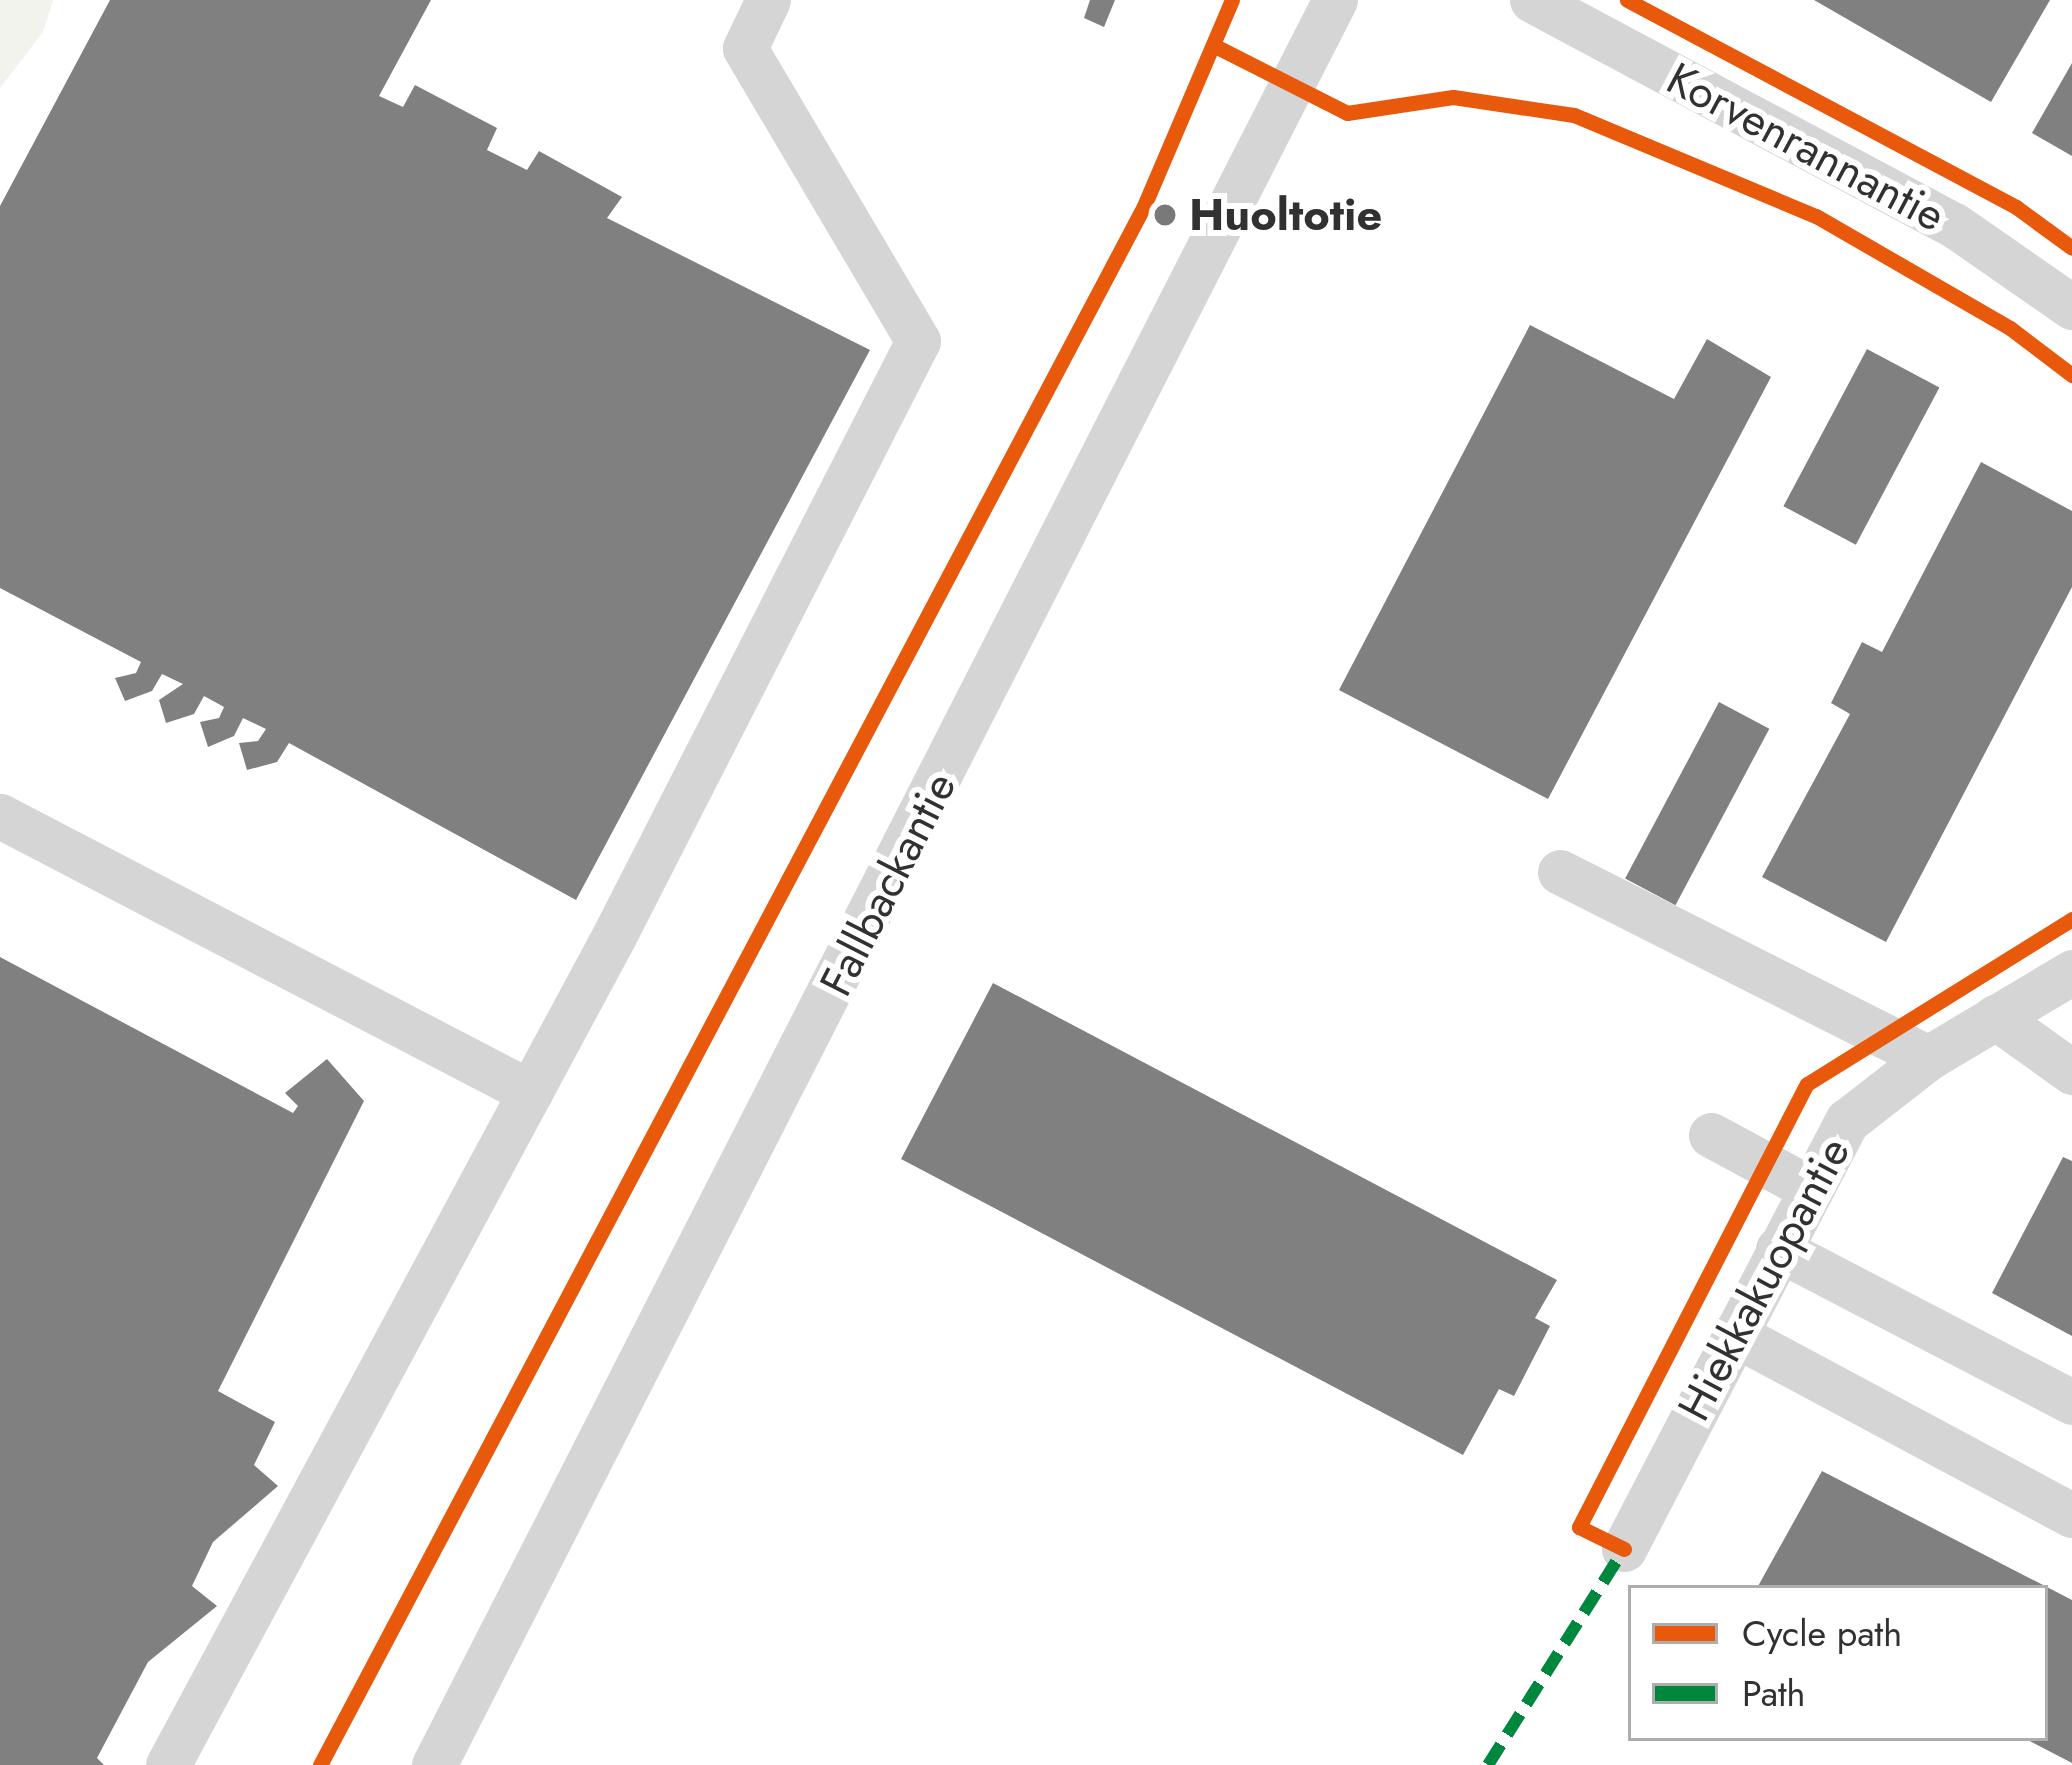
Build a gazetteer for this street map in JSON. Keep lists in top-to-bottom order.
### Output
{
  "streets": {
    "street": ["Korvenrannantie", "Fallbackantie", "Hiekkakuopantie"]
  },
  "places": ["Huoltotie"],
  "legend": ["Cycle path", "Path"]
}
